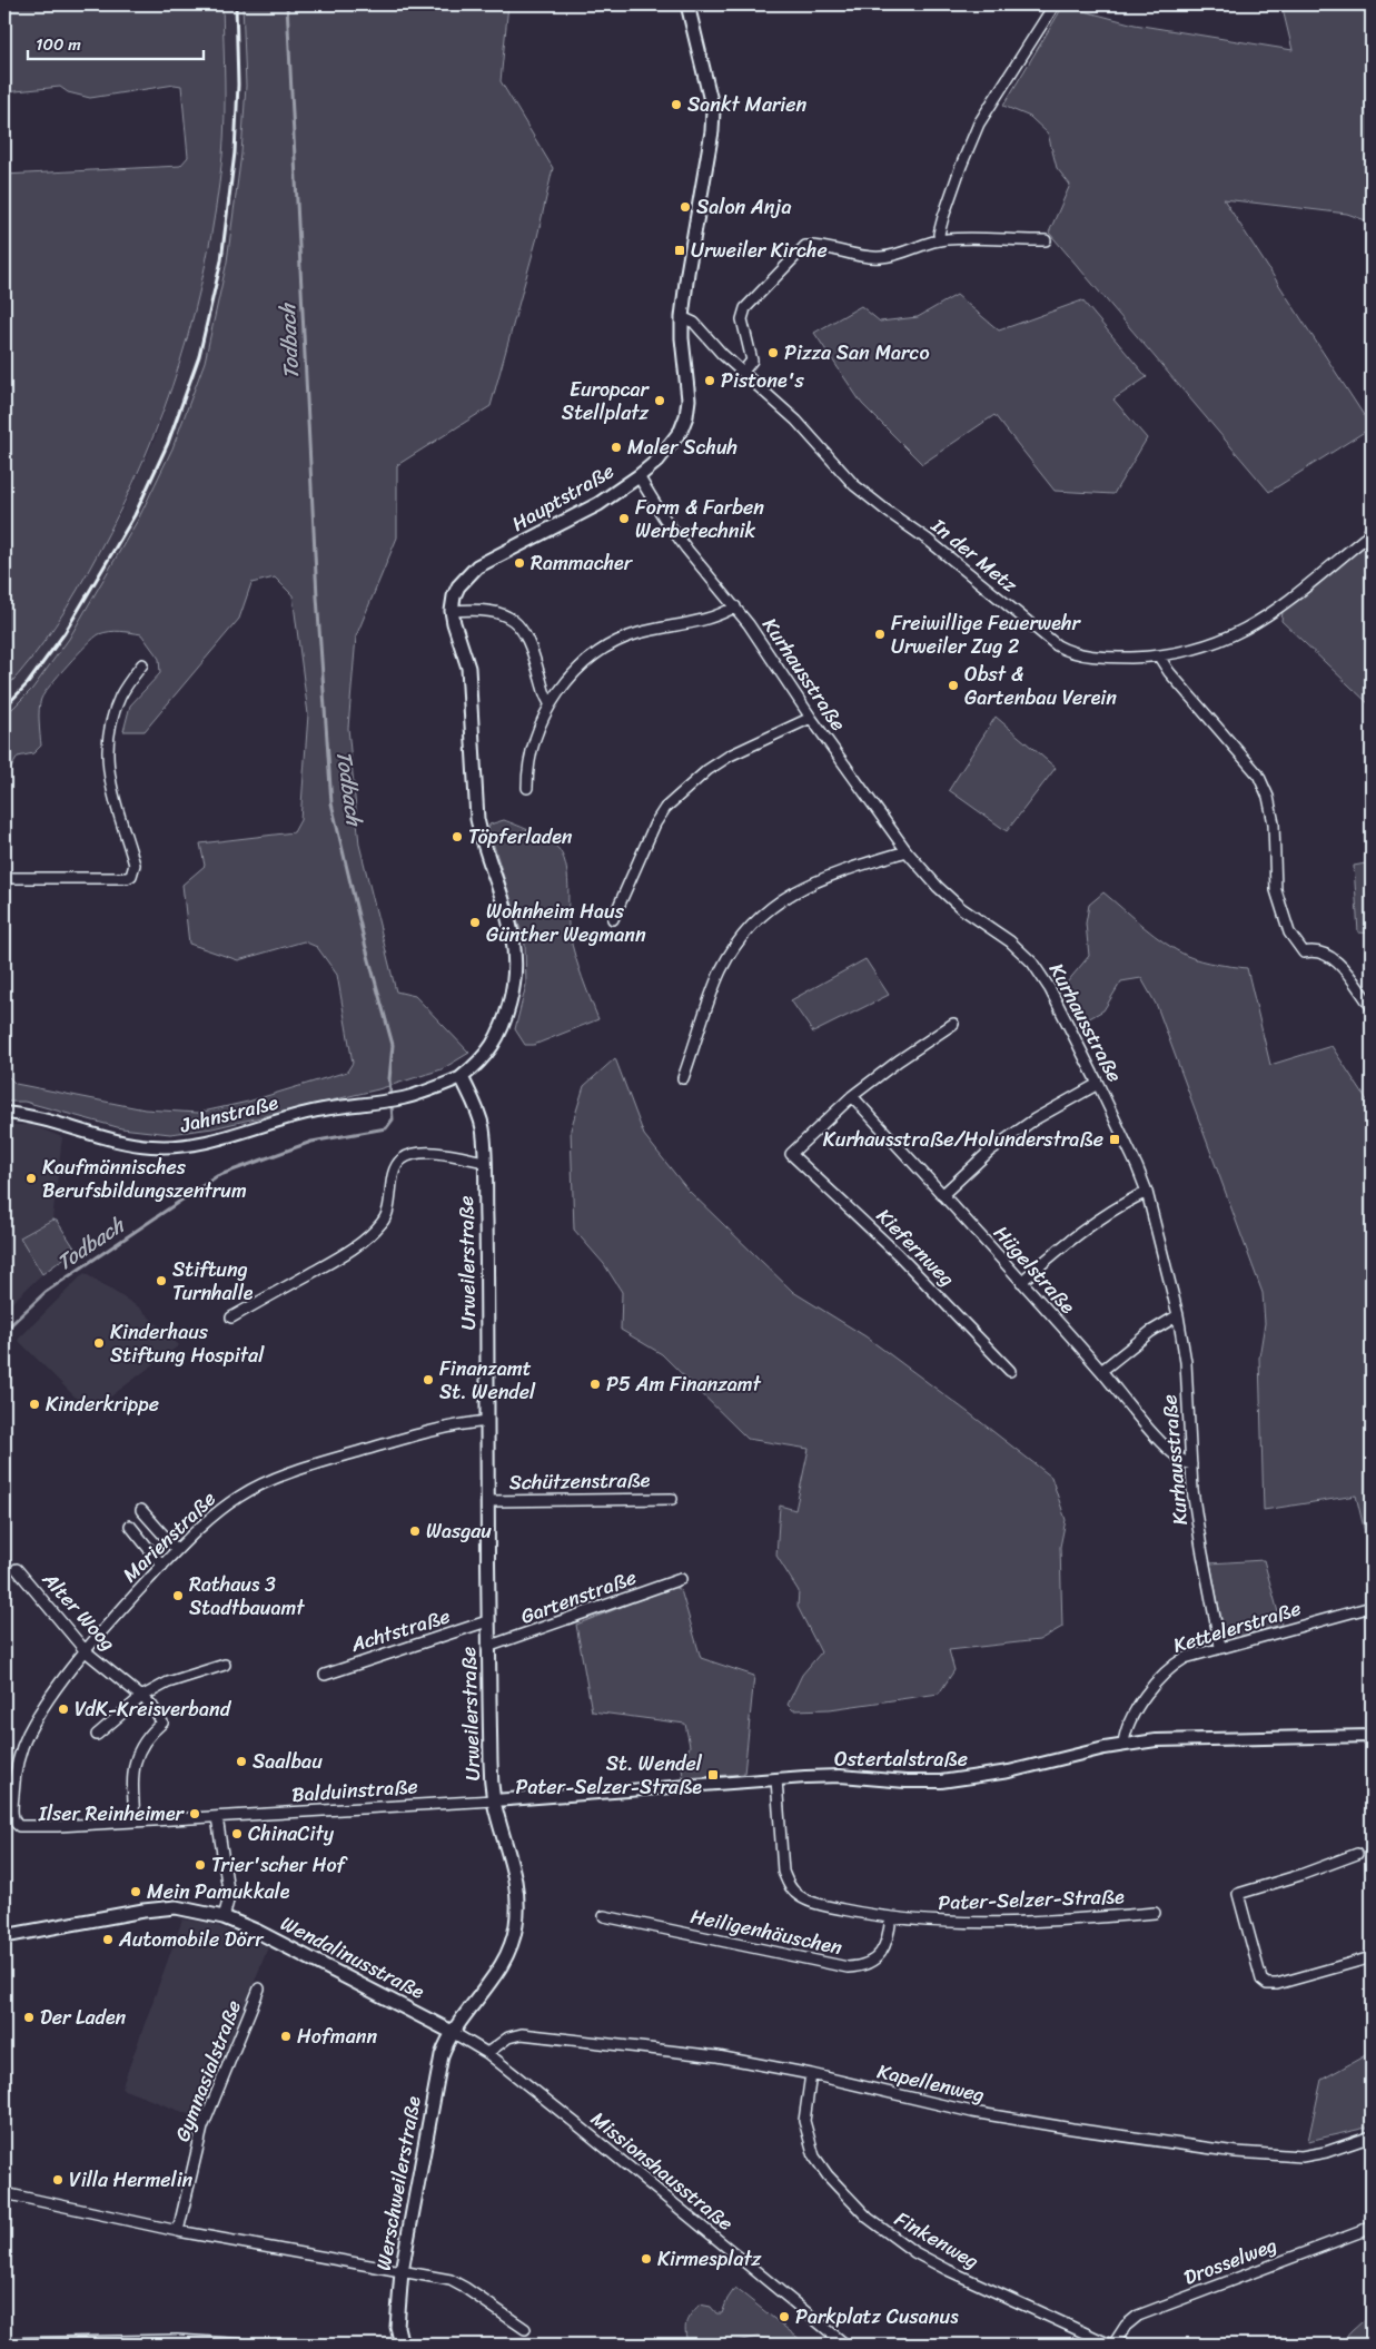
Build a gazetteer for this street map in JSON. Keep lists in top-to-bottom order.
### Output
{
  "streets": {
    "main road": [
      "Hauptstraße",
      "Urweilerstraße",
      "Wendalinusstraße",
      "Werschweilerstraße"
    ],
    "street": [
      "In der Metz",
      "Kurhausstraße",
      "Jahnstraße",
      "Kiefernweg",
      "Hügelstraße",
      "Schützenstraße",
      "Marienstraße",
      "Gartenstraße",
      "Alter Woog",
      "Kettelerstraße",
      "Achtstraße",
      "Ostertalstraße",
      "Balduinstraße",
      "Pater-Selzer-Straße",
      "Heiligenhäuschen",
      "Gymnasialstraße",
      "Kapellenweg",
      "Missionshausstraße",
      "Finkenweg",
      "Drosselweg"
    ]
  },
  "crossings": [
    ["Hauptstraße", "In der Metz"],
    ["Hauptstraße", "Kurhausstraße"],
    ["Kurhausstraße", "Hügelstraße"],
    ["Kurhausstraße", "Kettelerstraße"],
    ["Jahnstraße", "Urweilerstraße"],
    ["Kiefernweg", "Hügelstraße"],
    ["Urweilerstraße", "Schützenstraße"],
    ["Urweilerstraße", "Marienstraße"],
    ["Urweilerstraße", "Gartenstraße"],
    ["Urweilerstraße", "Achtstraße"],
    ["Urweilerstraße", "Ostertalstraße"],
    ["Urweilerstraße", "Balduinstraße"],
    ["Urweilerstraße", "Wendalinusstraße"],
    ["Urweilerstraße", "Missionshausstraße"],
    ["Urweilerstraße", "Werschweilerstraße"],
    ["Marienstraße", "Alter Woog"],
    ["Marienstraße", "Balduinstraße"],
    ["Alter Woog", "Balduinstraße"],
    ["Kettelerstraße", "Ostertalstraße"],
    ["Ostertalstraße", "Balduinstraße"],
    ["Ostertalstraße", "Pater-Selzer-Straße"],
    ["Pater-Selzer-Straße", "Heiligenhäuschen"],
    ["Wendalinusstraße", "Missionshausstraße"],
    ["Wendalinusstraße", "Werschweilerstraße"],
    ["Kapellenweg", "Missionshausstraße"],
    ["Kapellenweg", "Finkenweg"],
    ["Missionshausstraße", "Werschweilerstraße"],
    ["Finkenweg", "Drosselweg"]
  ],
  "water": ["Todbach"],
  "places": {
    "other": [
      "Sankt Marien",
      "Salon Anja",
      "Pizza San Marco",
      "Pistone's",
      "Europcar Stellplatz",
      "Maler Schuh",
      "Form & Farben Werbetechnik",
      "Rammacher",
      "Freiwillige Feuerwehr Urweiler Zug 2",
      "Obst & Gartenbau Verein",
      "Töpferladen",
      "Wohnheim Haus Günther Wegmann",
      "Kaufmännisches Berufsbildungszentrum",
      "Stiftung Turnhalle",
      "Kinderhaus Stiftung Hospital",
      "Finanzamt St. Wendel",
      "P5 Am Finanzamt",
      "Kinderkrippe",
      "Wasgau",
      "Rathaus 3 Stadtbauamt",
      "VdK-Kreisverband",
      "Saalbau",
      "Ilser Reinheimer",
      "ChinaCity",
      "Trier'scher Hof",
      "Mein Pamukkale",
      "Automobile Dörr",
      "Der Laden",
      "Hofmann",
      "Villa Hermelin",
      "Kirmesplatz",
      "Parkplatz Cusanus"
    ],
    "transit": ["Urweiler Kirche", "Kurhausstraße/Holunderstraße", "St. Wendel Pater-Selzer-Straße"]
  },
  "scale_bar": "100 m"
}
